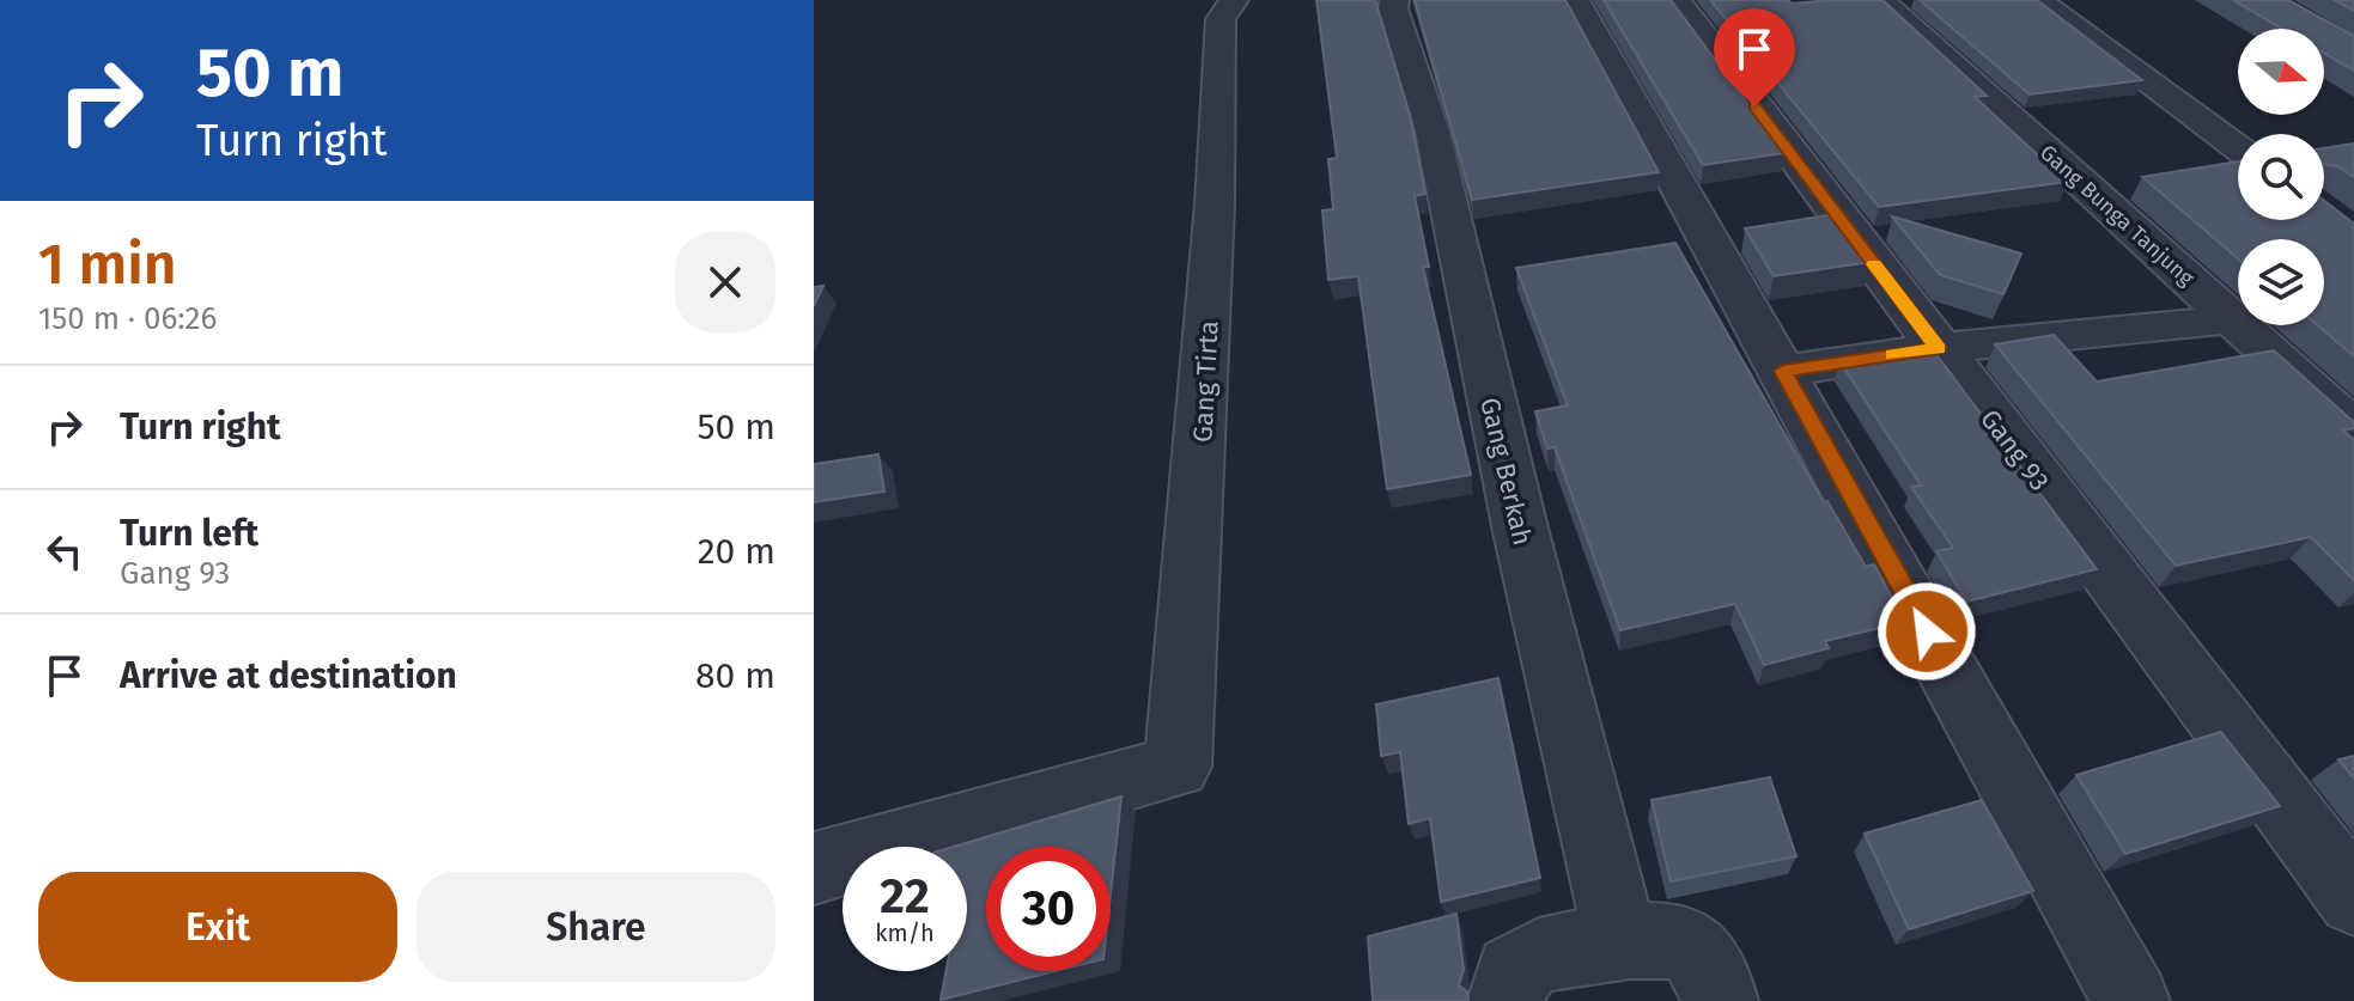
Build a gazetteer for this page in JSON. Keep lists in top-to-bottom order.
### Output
{
  "streets": {
    "street": [
      "Gang Bunga Tanjung",
      "Gang Tirta",
      "Gang 93",
      "Gang Berkah"
    ]
  },
  "north": "right",
  "page": {
    "turn": ["50 m", "Turn right"],
    "heading": ["1 min", "150 m · 06:26"],
    "list": [
      {
        "name": "Turn right",
        "value": "50 m"
      },
      {
        "name": "Turn left",
        "note": "Gang 93",
        "value": "20 m"
      },
      {
        "name": "Arrive at destination",
        "value": "80 m"
      }
    ],
    "speed": "22 km/h",
    "limit": "30",
    "buttons": ["Exit", "Share"]
  }
}
